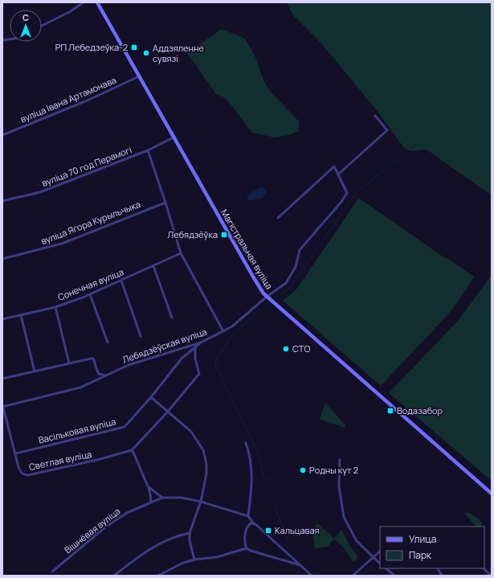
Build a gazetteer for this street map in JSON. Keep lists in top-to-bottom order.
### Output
{
  "streets": {
    "main road": ["Магістральная вуліца"],
    "street": [
      "вуліца Івана Артамонава",
      "вуліца 70 год Перамогі",
      "вуліца Ягора Курыльчыка",
      "Сонечная вуліца",
      "Лебядзёўская вуліца",
      "Васільковая вуліца",
      "Светлая вуліца",
      "Вішнёвая вуліца"
    ]
  },
  "crossings": [
    ["вуліца Івана Артамонава", "Магістральная вуліца"],
    ["вуліца 70 год Перамогі", "Магістральная вуліца"],
    ["Магістральная вуліца", "Лебядзёўская вуліца"],
    ["Лебядзёўская вуліца", "Васільковая вуліца"],
    ["Лебядзёўская вуліца", "Светлая вуліца"],
    ["Васільковая вуліца", "Светлая вуліца"]
  ],
  "places": {
    "transit": [
      "РП Лебедзеўка-2",
      "Лебядзёўка",
      "Водазабор",
      "Кальцавая"
    ],
    "other": ["Аддзяленне сувязі", "СТО", "Родны кут 2"]
  },
  "legend": ["Улица", "Парк"],
  "north": "top"
}
